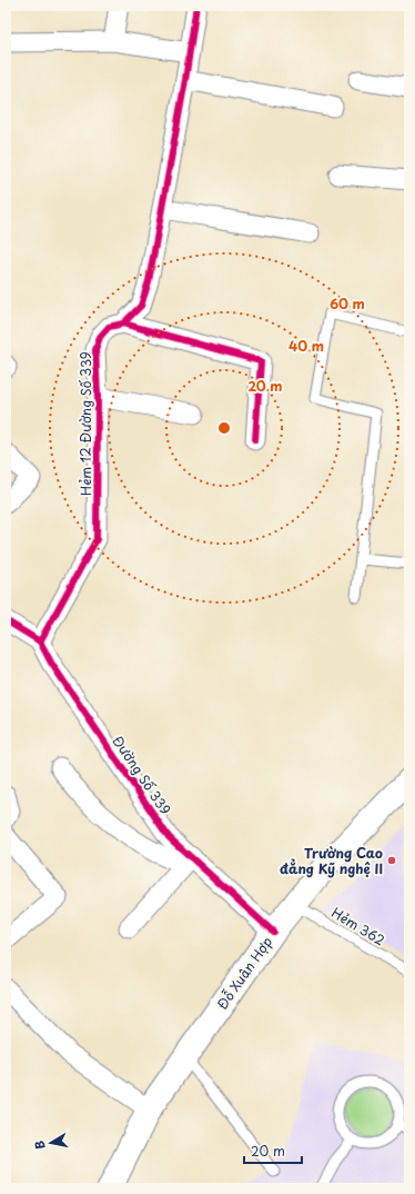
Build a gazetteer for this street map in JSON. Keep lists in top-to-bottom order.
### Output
{
  "streets": {
    "main road": ["Đỗ Xuân Hợp"],
    "street": ["Hẻm 12 Đường Số 339", "Đường Số 339"],
    "lane": ["Hẻm 362"]
  },
  "crossings": [
    ["Hẻm 12 Đường Số 339", "Đường Số 339"],
    ["Đường Số 339", "Đỗ Xuân Hợp"],
    ["Hẻm 362", "Đỗ Xuân Hợp"]
  ],
  "places": ["Trường Cao đẳng Kỹ nghệ II"],
  "scale_bar": "20 m",
  "north": "left",
  "rings": ["60 m", "40 m", "20 m"]
}
